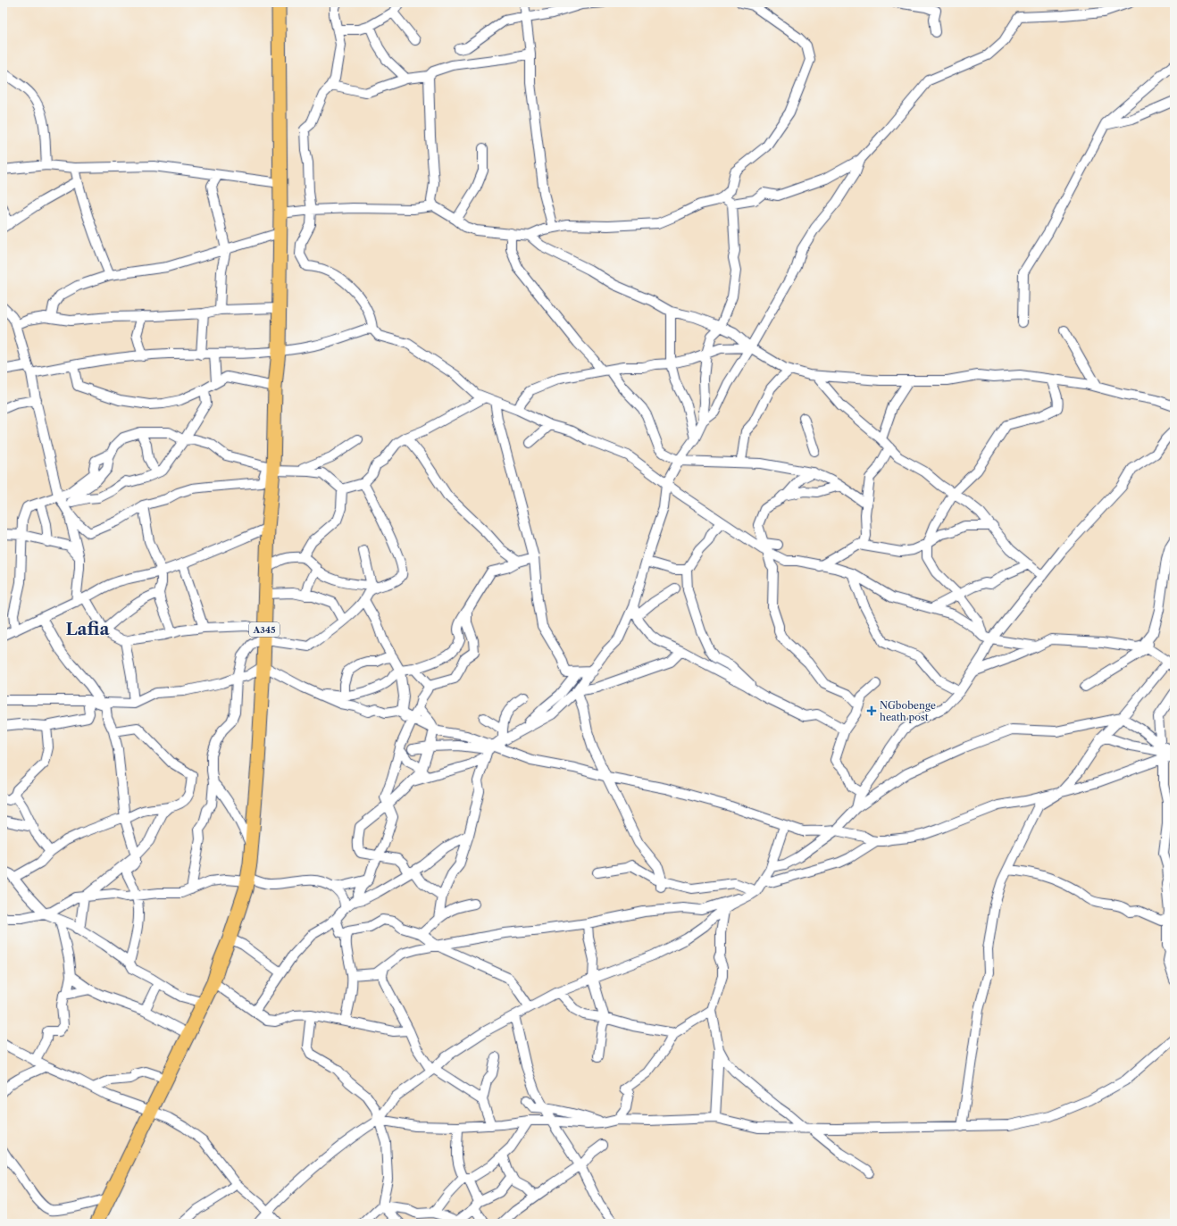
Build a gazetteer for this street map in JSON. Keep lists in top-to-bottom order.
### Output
{
  "streets": {
    "highway": ["A345"]
  },
  "districts": ["Lafia"],
  "places": {
    "health": ["NGbobenge heath post"]
  }
}
